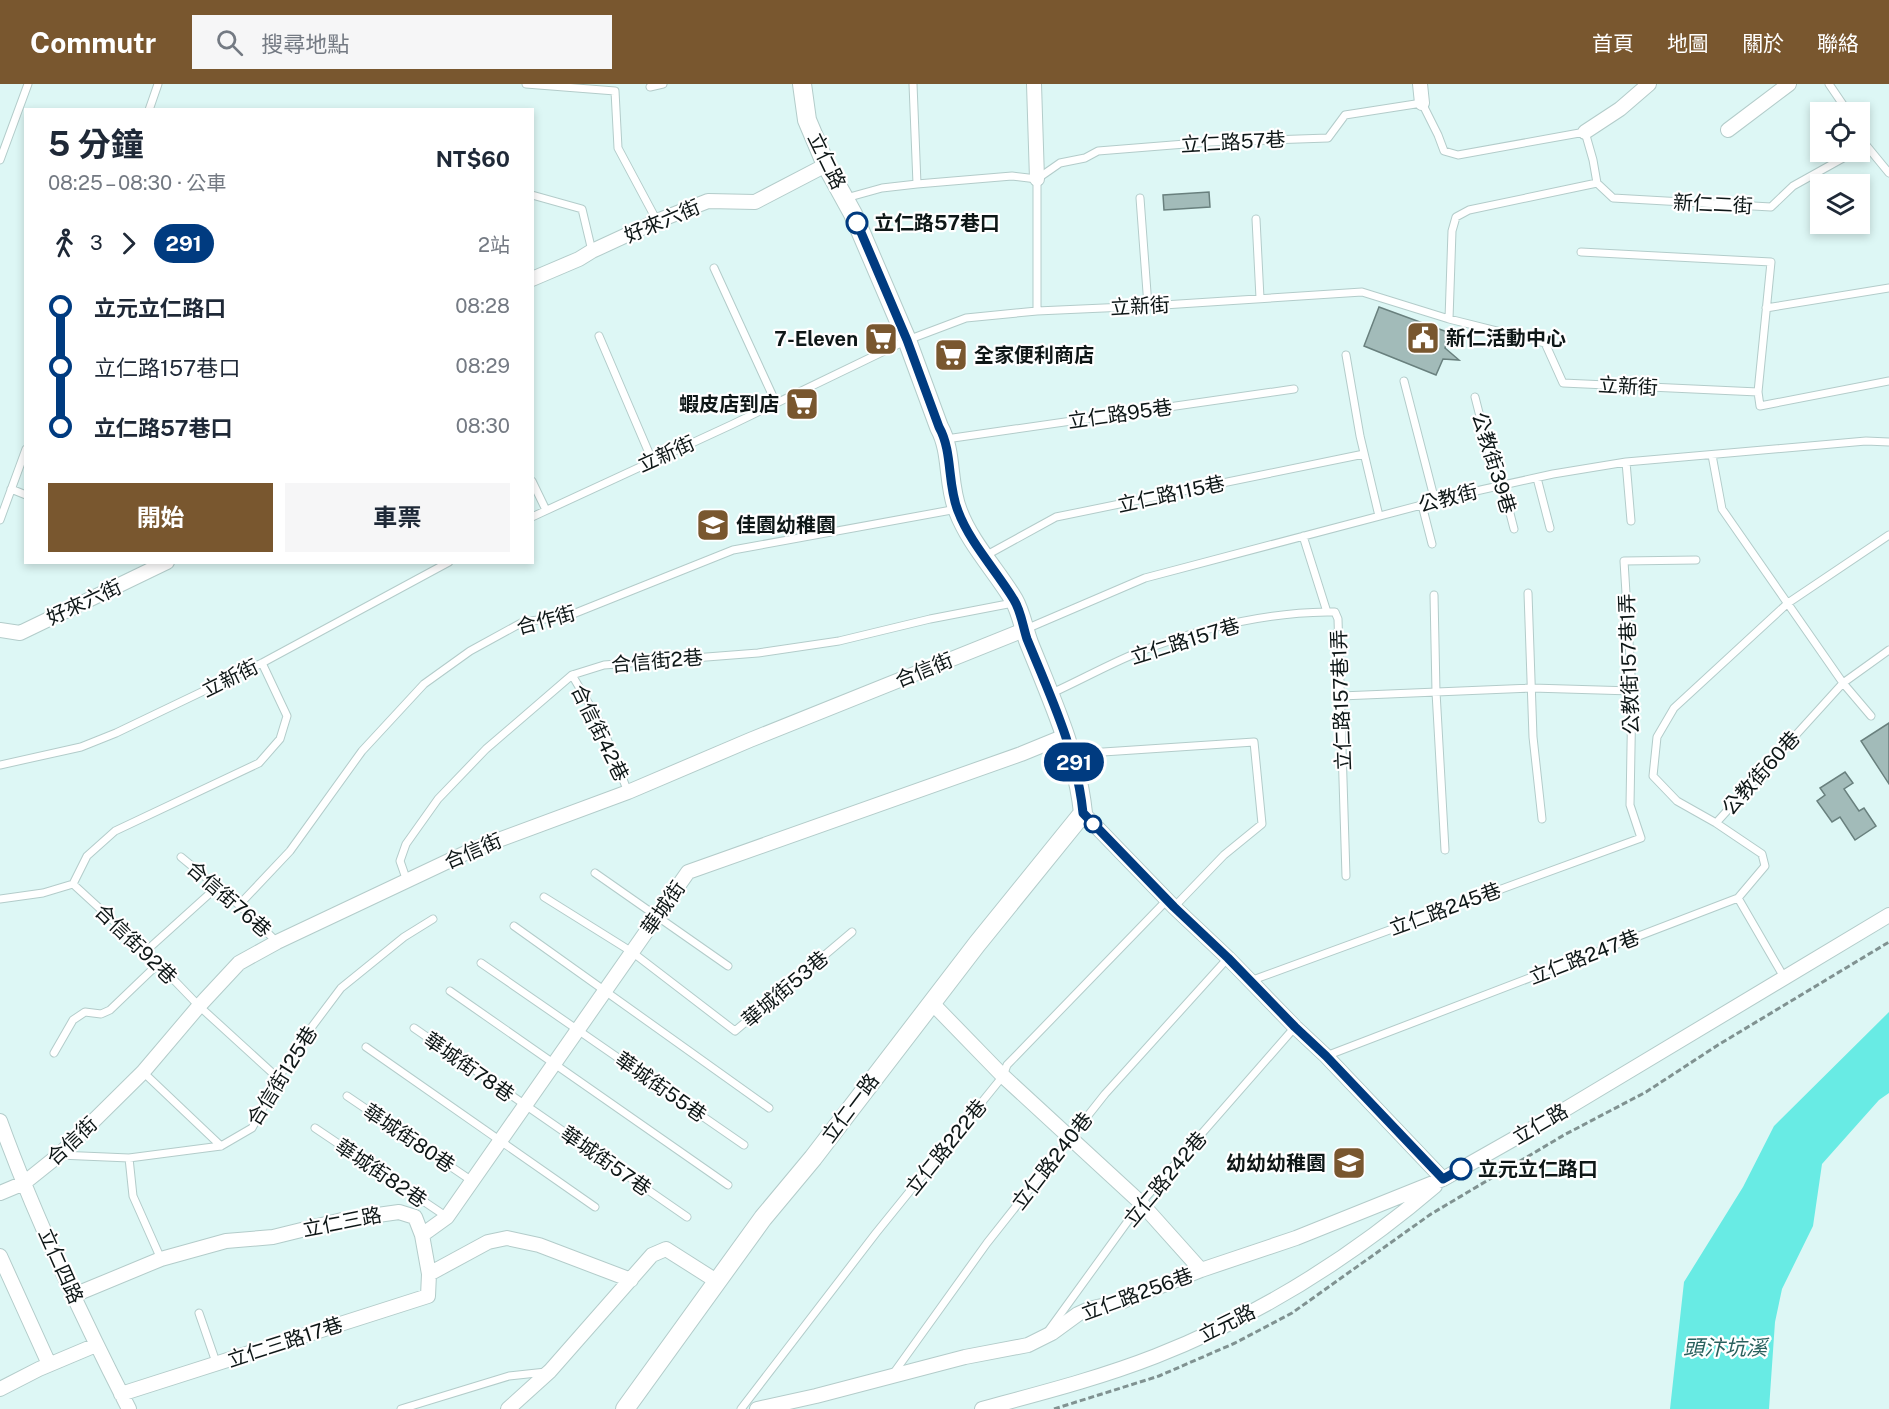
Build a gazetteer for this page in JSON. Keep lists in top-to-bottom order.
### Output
{
  "streets": {
    "street": [
      "立仁路",
      "好來六街",
      "合信街",
      "華城街",
      "立仁一路",
      "立仁三路",
      "立仁四路",
      "立仁路256巷",
      "立元路",
      "立仁三路17巷"
    ],
    "lane": [
      "立仁路57巷",
      "新仁二街",
      "立新街",
      "立仁路95巷",
      "公教街39巷",
      "立仁路115巷",
      "公教街",
      "合作街",
      "立仁路157巷",
      "合信街2巷",
      "公教街157巷1弄",
      "立仁路157巷1弄",
      "合信街42巷",
      "公教街60巷",
      "合信街76巷",
      "立仁路245巷",
      "合信街92巷",
      "立仁路247巷",
      "華城街53巷",
      "華城街78巷",
      "合信街125巷",
      "華城街55巷",
      "華城街80巷",
      "立仁路222巷",
      "華城街57巷",
      "立仁路240巷",
      "華城街82巷",
      "立仁路242巷"
    ]
  },
  "crossings": [
    ["立仁路", "好來六街"],
    ["立仁路", "立新街"],
    ["立仁路", "立仁路95巷"],
    ["立仁路", "立仁路115巷"],
    ["立仁路", "公教街"],
    ["立仁路", "合作街"],
    ["立仁路", "立仁路157巷"],
    ["立仁路", "合信街2巷"],
    ["立仁路", "合信街"],
    ["立仁路", "華城街"],
    ["立仁路", "立仁一路"],
    ["立仁路", "立仁路222巷"],
    ["立仁路", "立仁路256巷"],
    ["立仁路", "立元路"],
    ["公教街39巷", "公教街"],
    ["公教街", "合信街"],
    ["公教街", "立仁路157巷1弄"],
    ["合作街", "合信街76巷"],
    ["立仁路157巷", "立仁路157巷1弄"],
    ["合信街2巷", "合信街"],
    ["合信街2巷", "合信街42巷"],
    ["公教街157巷1弄", "立仁路245巷"],
    ["合信街", "合信街42巷"],
    ["合信街", "合信街76巷"],
    ["合信街", "合信街92巷"],
    ["合信街", "合信街125巷"],
    ["合信街", "立仁四路"],
    ["公教街60巷", "立仁路247巷"],
    ["華城街", "華城街53巷"],
    ["華城街", "華城街78巷"],
    ["華城街", "華城街55巷"],
    ["華城街", "華城街80巷"],
    ["華城街", "立仁路222巷"],
    ["華城街", "華城街57巷"],
    ["華城街", "華城街82巷"],
    ["華城街", "立仁三路"],
    ["合信街92巷", "合信街125巷"],
    ["華城街78巷", "華城街57巷"],
    ["立仁路240巷", "立仁路256巷"],
    ["立仁路242巷", "立仁路256巷"],
    ["立仁三路", "立仁四路"],
    ["立仁三路", "立仁三路17巷"],
    ["立仁四路", "立仁三路17巷"],
    ["立仁路256巷", "立元路"]
  ],
  "water": ["頭汴坑溪"],
  "places": {
    "other": ["立仁路57巷口", "立元立仁路口"],
    "public building": ["新仁活動中心"],
    "supermarket": ["7-Eleven", "全家便利商店", "蝦皮店到店"],
    "school or university": ["佳園幼稚園", "幼幼幼稚園"]
  },
  "lines": ["bus line 291"],
  "page": {
    "header": "Commutr",
    "search": "搜尋地點",
    "nav": [
      "首頁",
      "地圖",
      "關於",
      "聯絡"
    ],
    "on_map": "291",
    "heading": ["5 分鐘", "08:25 – 08:30 · 公車", "NT$60"],
    "legs": ["3", "291", "2站"],
    "list": [
      {
        "name": "立元立仁路口",
        "value": "08:28"
      },
      {
        "name": "立仁路157巷口",
        "value": "08:29"
      },
      {
        "name": "立仁路57巷口",
        "value": "08:30"
      }
    ],
    "buttons": ["開始", "車票"]
  }
}
